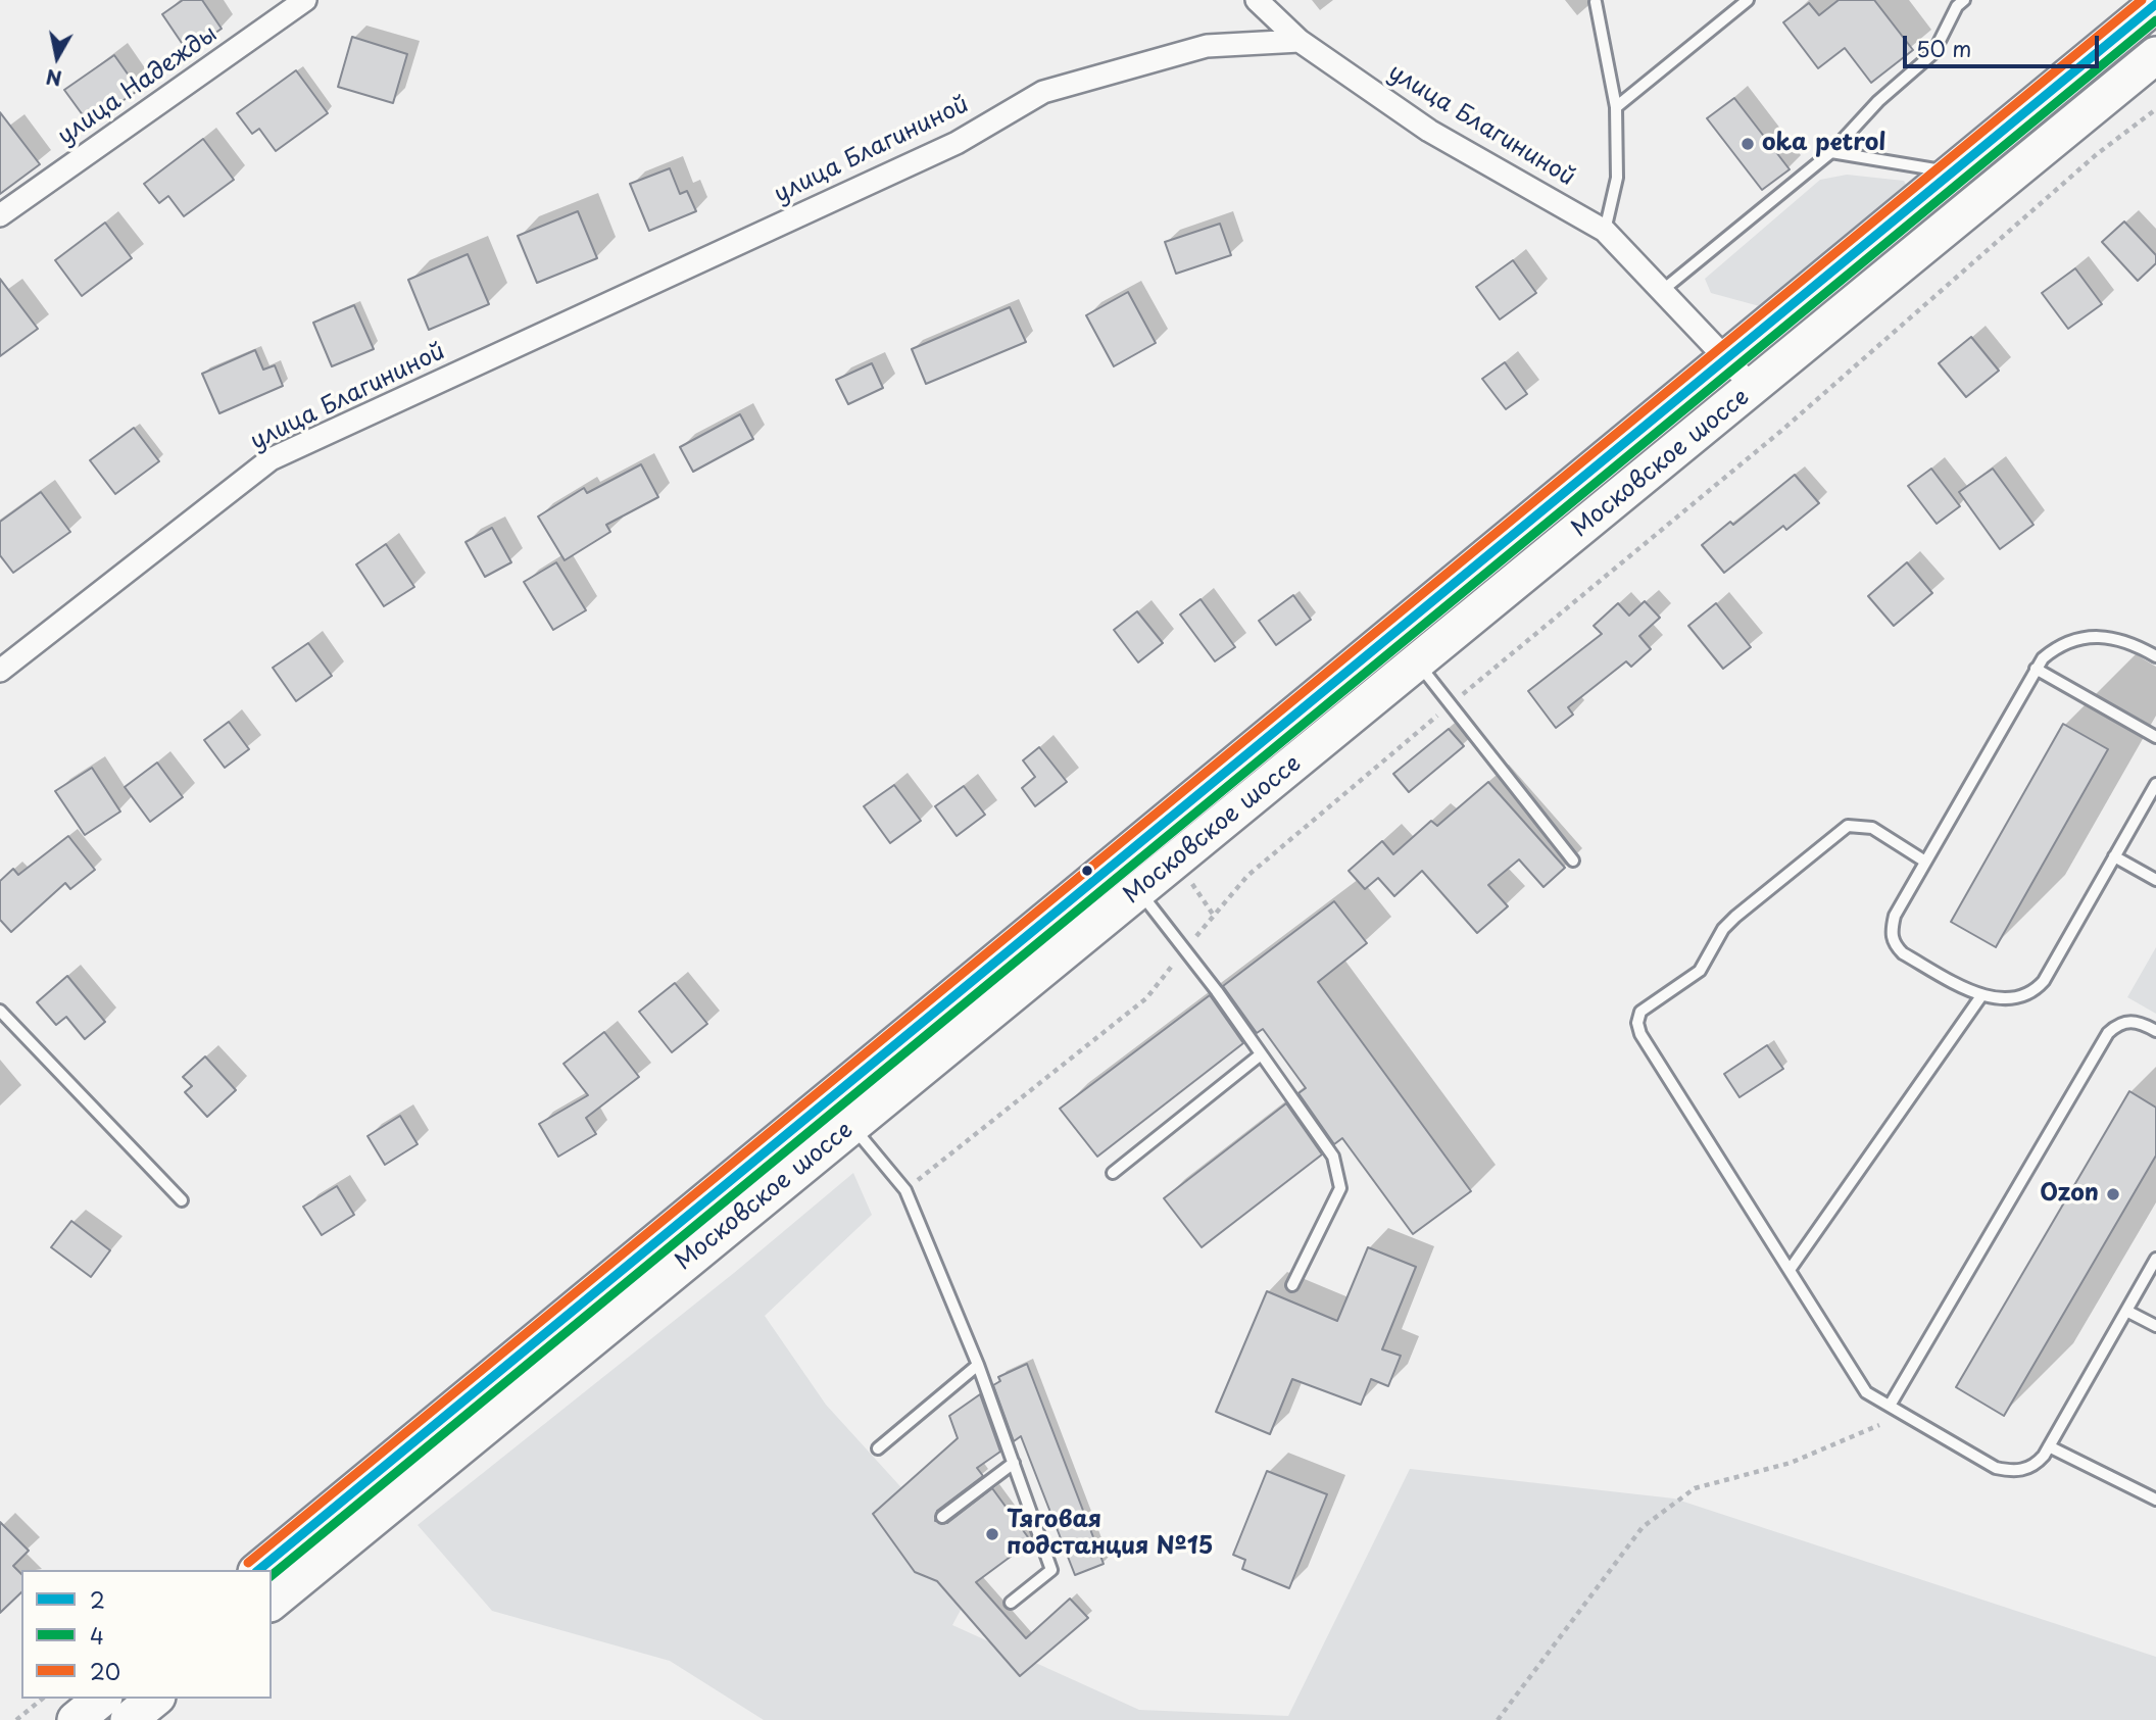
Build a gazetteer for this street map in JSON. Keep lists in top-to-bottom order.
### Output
{
  "streets": {
    "main road": ["Московское шоссе"],
    "street": ["улица Надежды", "улица Благининой"]
  },
  "crossings": [
    ["улица Благининой", "Московское шоссе"]
  ],
  "places": ["oka petrol", "Ozon", "Тяговая подстанция №15"],
  "lines": ["transit line 20", "transit line 2", "transit line 4"],
  "legend": ["2", "4", "20"],
  "scale_bar": "50 m",
  "north": "bottom"
}
